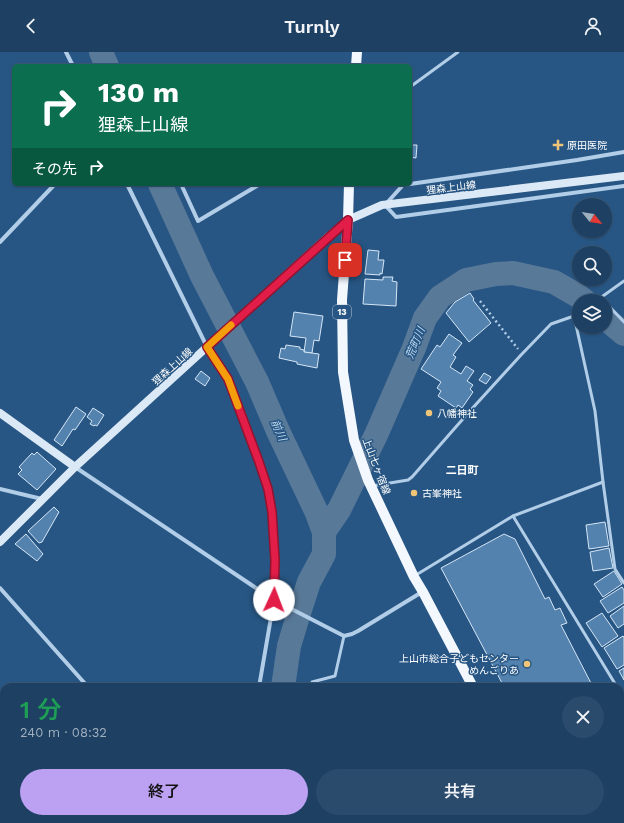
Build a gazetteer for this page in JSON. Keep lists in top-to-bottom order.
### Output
{
  "streets": {
    "main road": ["狸森上山線", "13", "上山七ヶ宿線"]
  },
  "crossings": [
    ["狸森上山線", "上山七ヶ宿線"]
  ],
  "districts": ["二日町"],
  "water": ["荒町川", "前川"],
  "places": {
    "health": ["原田医院"],
    "other": ["八幡神社", "古峯神社", "上山市総合子どもセンター めんごりあ"]
  },
  "north": "bottom right",
  "page": {
    "header": "Turnly",
    "turn": ["130 m", "狸森上山線"],
    "then": "その先",
    "heading": ["1 分", "240 m · 08:32"],
    "buttons": ["終了", "共有"]
  }
}
